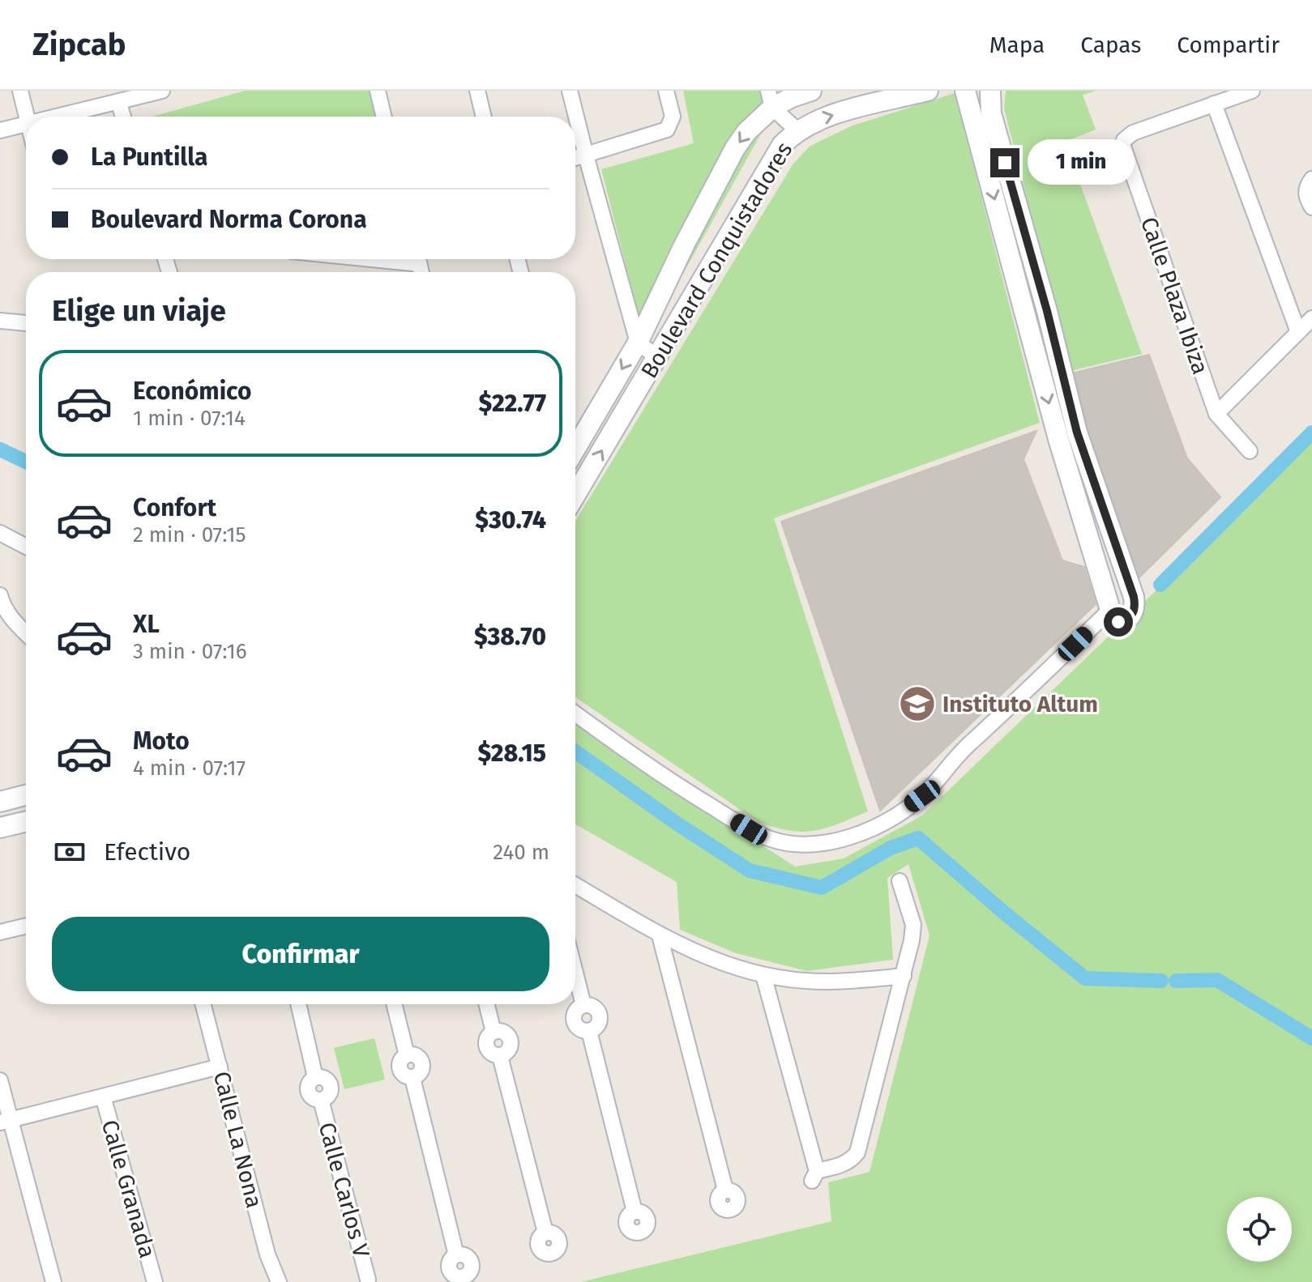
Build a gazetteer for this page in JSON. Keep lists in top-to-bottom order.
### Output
{
  "streets": {
    "street": [
      "Boulevard Conquistadores",
      "Calle Plaza Ibiza",
      "Calle La Nona",
      "Calle Granada",
      "Calle Carlos V"
    ]
  },
  "places": {
    "school or university": ["Instituto Altum"]
  },
  "page": {
    "header": "Zipcab",
    "nav": ["Mapa", "Capas", "Compartir"],
    "banner": ["La Puntilla", "Boulevard Norma Corona"],
    "bubble": "1 min",
    "heading": "Elige un viaje",
    "list": [
      {
        "name": "Económico",
        "note": "1 min · 07:14",
        "value": "$22.77"
      },
      {
        "name": "Confort",
        "note": "2 min · 07:15",
        "value": "$30.74"
      },
      {
        "name": "XL",
        "note": "3 min · 07:16",
        "value": "$38.70"
      },
      {
        "name": "Moto",
        "note": "4 min · 07:17",
        "value": "$28.15"
      }
    ],
    "pay": ["Efectivo", "240 m"],
    "buttons": "Confirmar"
  }
}
